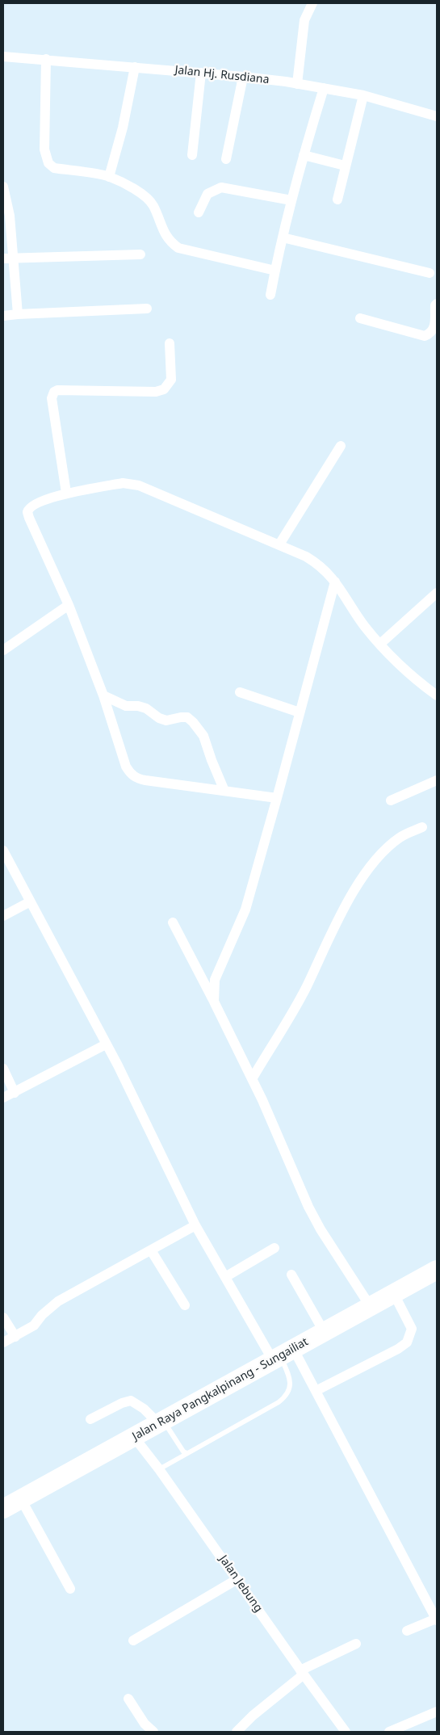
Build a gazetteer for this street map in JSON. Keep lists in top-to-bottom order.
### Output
{
  "streets": {
    "highway": ["Jalan Raya Pangkalpinang - Sungailiat"],
    "street": ["Jalan Hj. Rusdiana", "Jalan Jebung"]
  },
  "crossings": [
    ["Jalan Raya Pangkalpinang - Sungailiat", "Jalan Jebung"]
  ]
}
